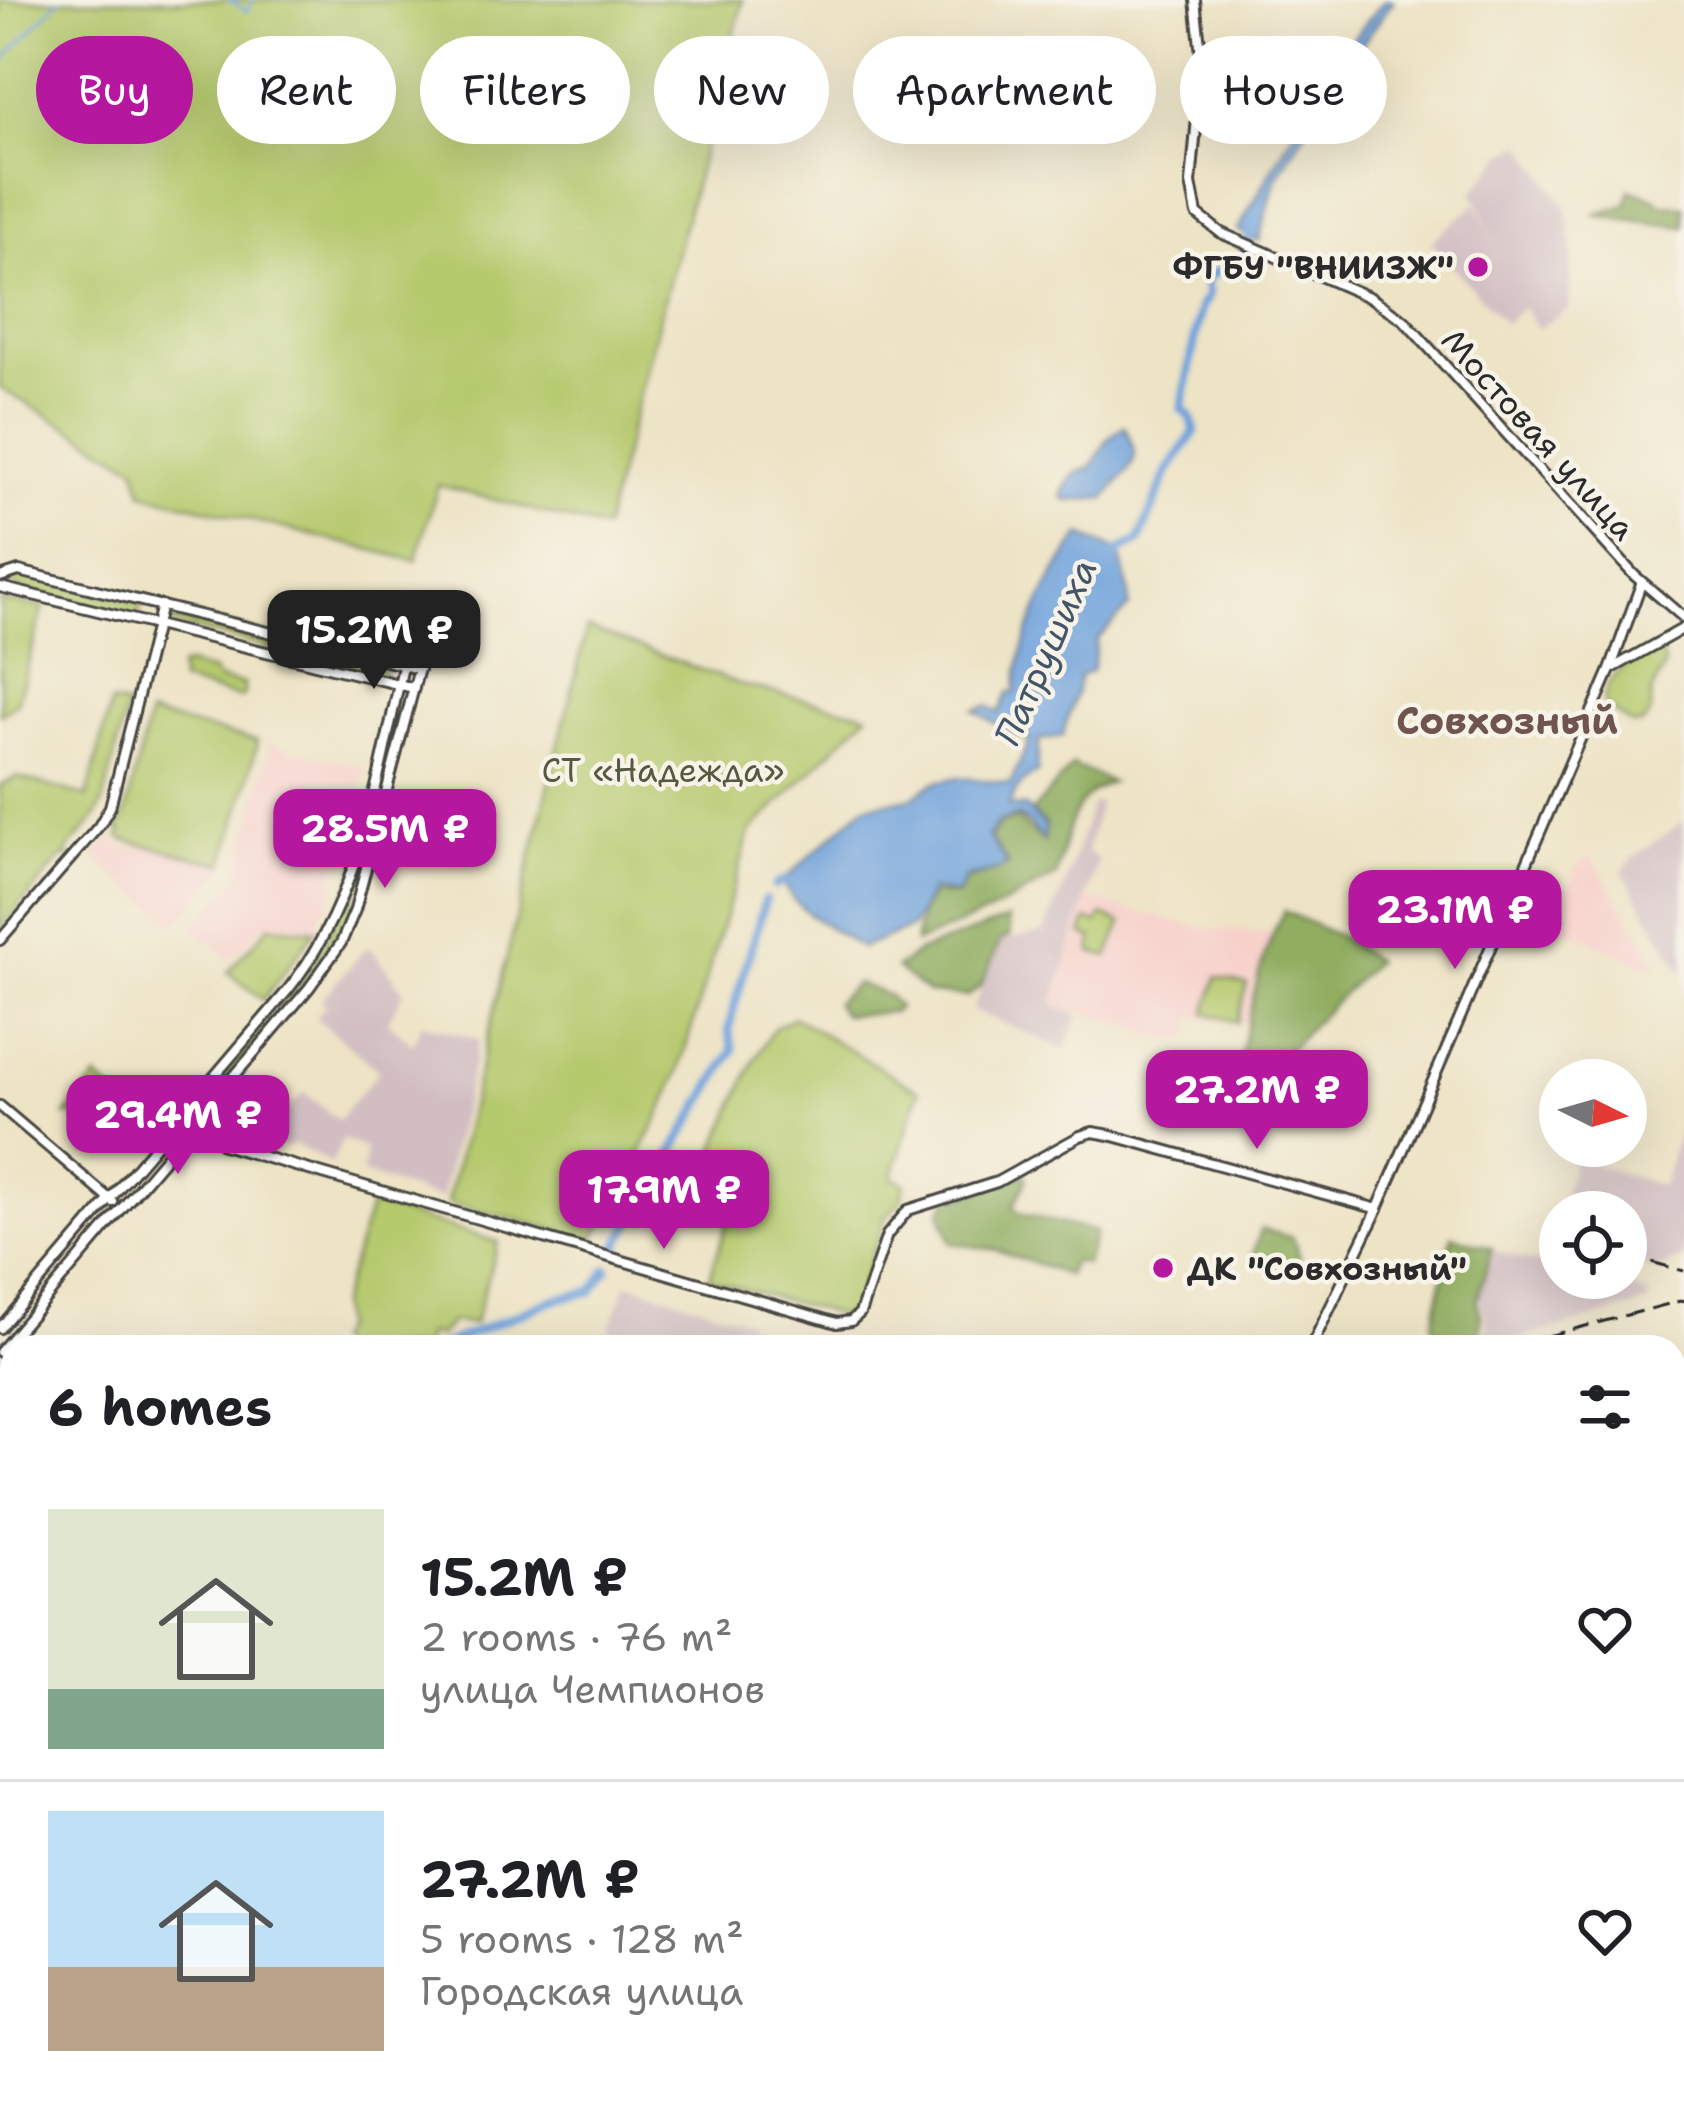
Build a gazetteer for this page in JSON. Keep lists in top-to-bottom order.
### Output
{
  "streets": {
    "street": ["Мостовая улица"]
  },
  "districts": ["Совхозный"],
  "water": ["Патрушиха"],
  "parks": ["СТ «Надежда»"],
  "places": ["ФГБУ \"ВНИИЗЖ\"", "ДК \"Совхозный\""],
  "north": "right",
  "page": {
    "chip": [
      "Buy",
      "Rent",
      "Filters",
      "New",
      "Apartment",
      "House"
    ],
    "price": [
      "15.2M ₽",
      "28.5M ₽",
      "23.1M ₽",
      "27.2M ₽",
      "29.4M ₽",
      "17.9M ₽"
    ],
    "heading": "6 homes",
    "list": [
      {
        "name": "15.2M ₽",
        "note": "2 rooms · 76 m² · улица Чемпионов"
      },
      {
        "name": "27.2M ₽",
        "note": "5 rooms · 128 m² · Городская улица"
      }
    ]
  }
}
